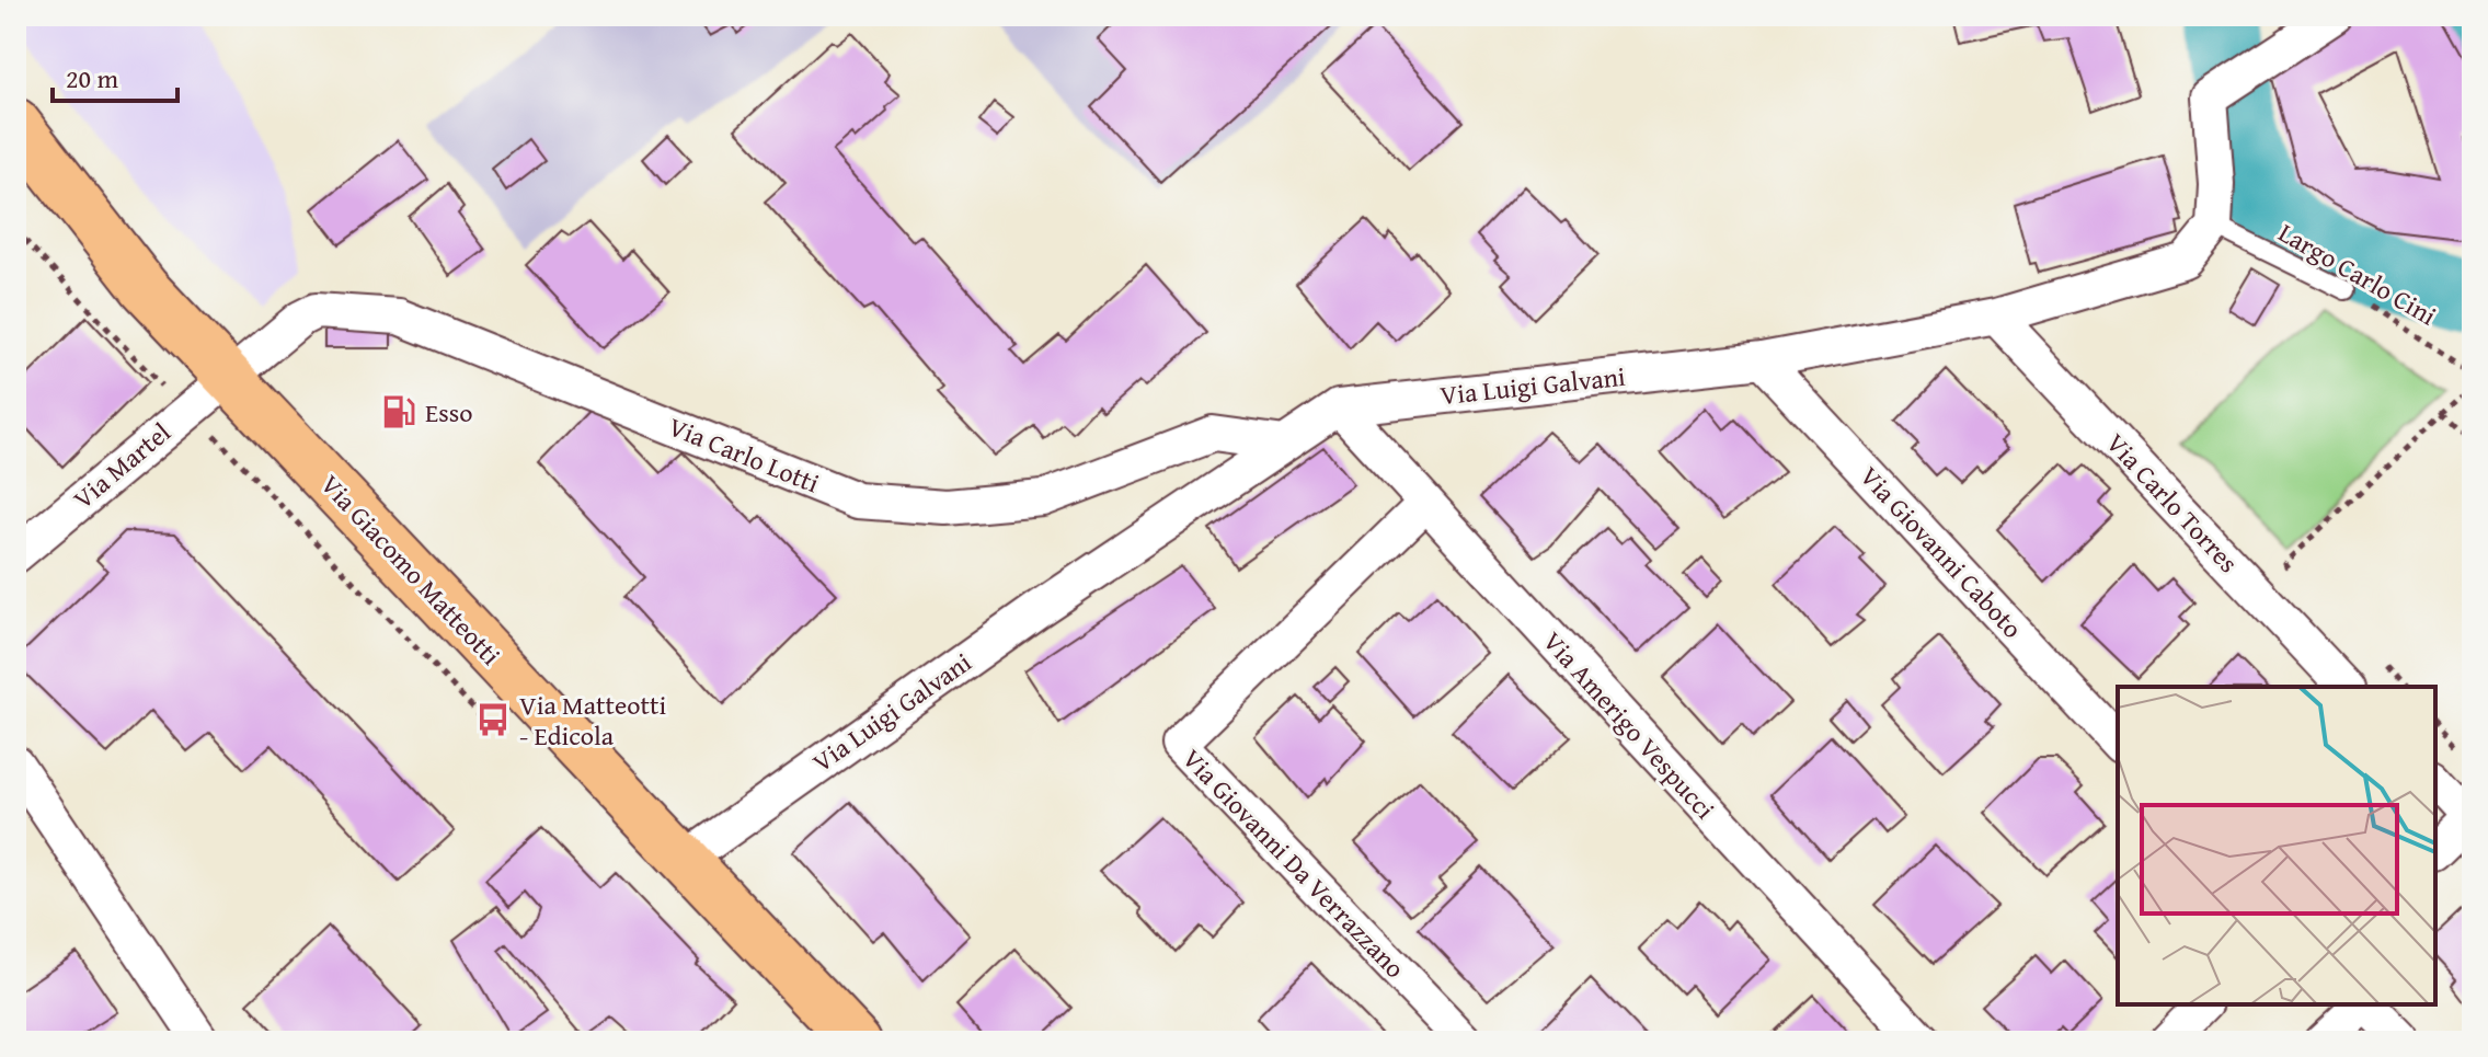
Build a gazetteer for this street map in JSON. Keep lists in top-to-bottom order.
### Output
{
  "streets": {
    "main road": ["Via Giacomo Matteotti"],
    "street": [
      "Via Luigi Galvani",
      "Via Carlo Lotti",
      "Via Martel",
      "Via Carlo Torres",
      "Via Giovanni Caboto",
      "Via Amerigo Vespucci",
      "Via Giovanni Da Verrazzano"
    ],
    "lane": ["Largo Carlo Cini"]
  },
  "crossings": [
    ["Largo Carlo Cini", "Via Luigi Galvani"],
    ["Via Luigi Galvani", "Via Carlo Lotti"],
    ["Via Luigi Galvani", "Via Carlo Torres"],
    ["Via Luigi Galvani", "Via Giovanni Caboto"],
    ["Via Luigi Galvani", "Via Giacomo Matteotti"],
    ["Via Luigi Galvani", "Via Amerigo Vespucci"],
    ["Via Carlo Lotti", "Via Martel"],
    ["Via Carlo Lotti", "Via Giacomo Matteotti"],
    ["Via Martel", "Via Giacomo Matteotti"],
    ["Via Amerigo Vespucci", "Via Giovanni Da Verrazzano"]
  ],
  "places": {
    "fuel station": ["Esso"],
    "bus stop": ["Via Matteotti - Edicola"]
  },
  "scale_bar": "20 m"
}
